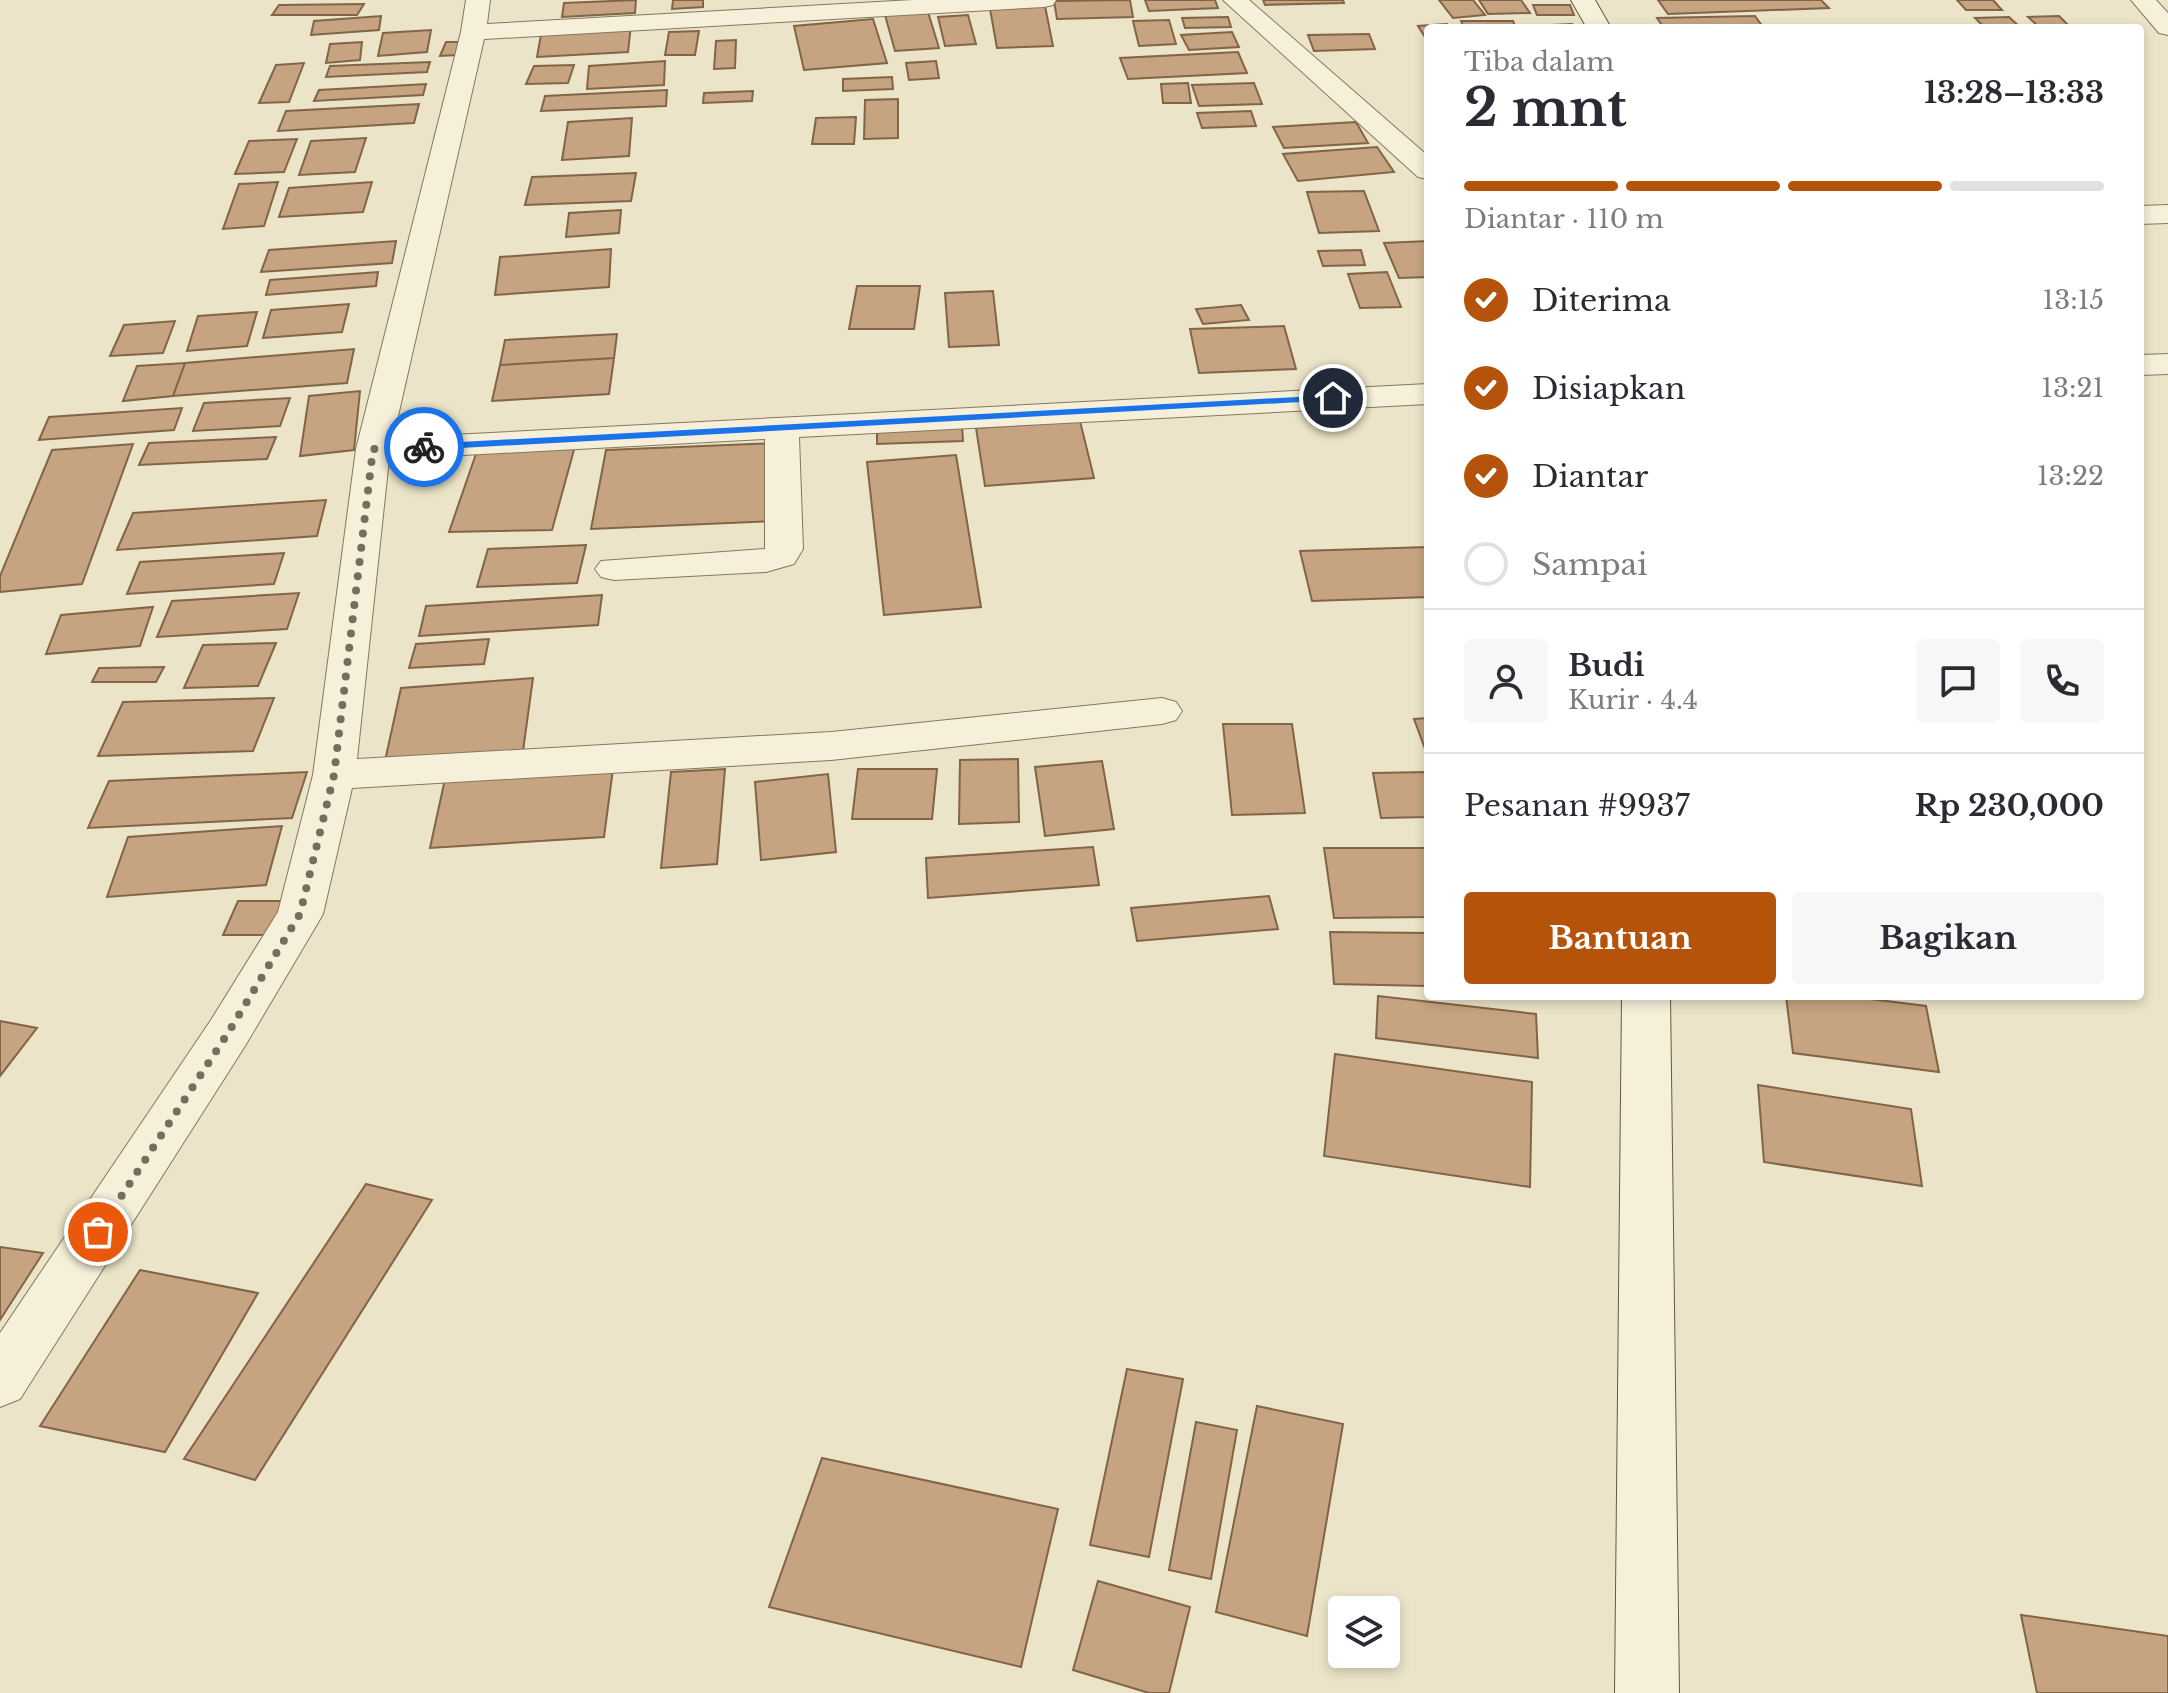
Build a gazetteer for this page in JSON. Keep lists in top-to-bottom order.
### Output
{
  "page": {
    "heading": ["2 mnt", "Tiba dalam", "13:28–13:33"],
    "panel": [
      "Budi",
      "Kurir · 4.4",
      "Pesanan #9937",
      "Rp 230,000"
    ],
    "bar": "Diantar · 110 m",
    "list": [
      ["Diterima", "13:15"],
      ["Disiapkan", "13:21"],
      ["Diantar", "13:22"],
      "Sampai"
    ],
    "buttons": ["Bantuan", "Bagikan"]
  }
}
